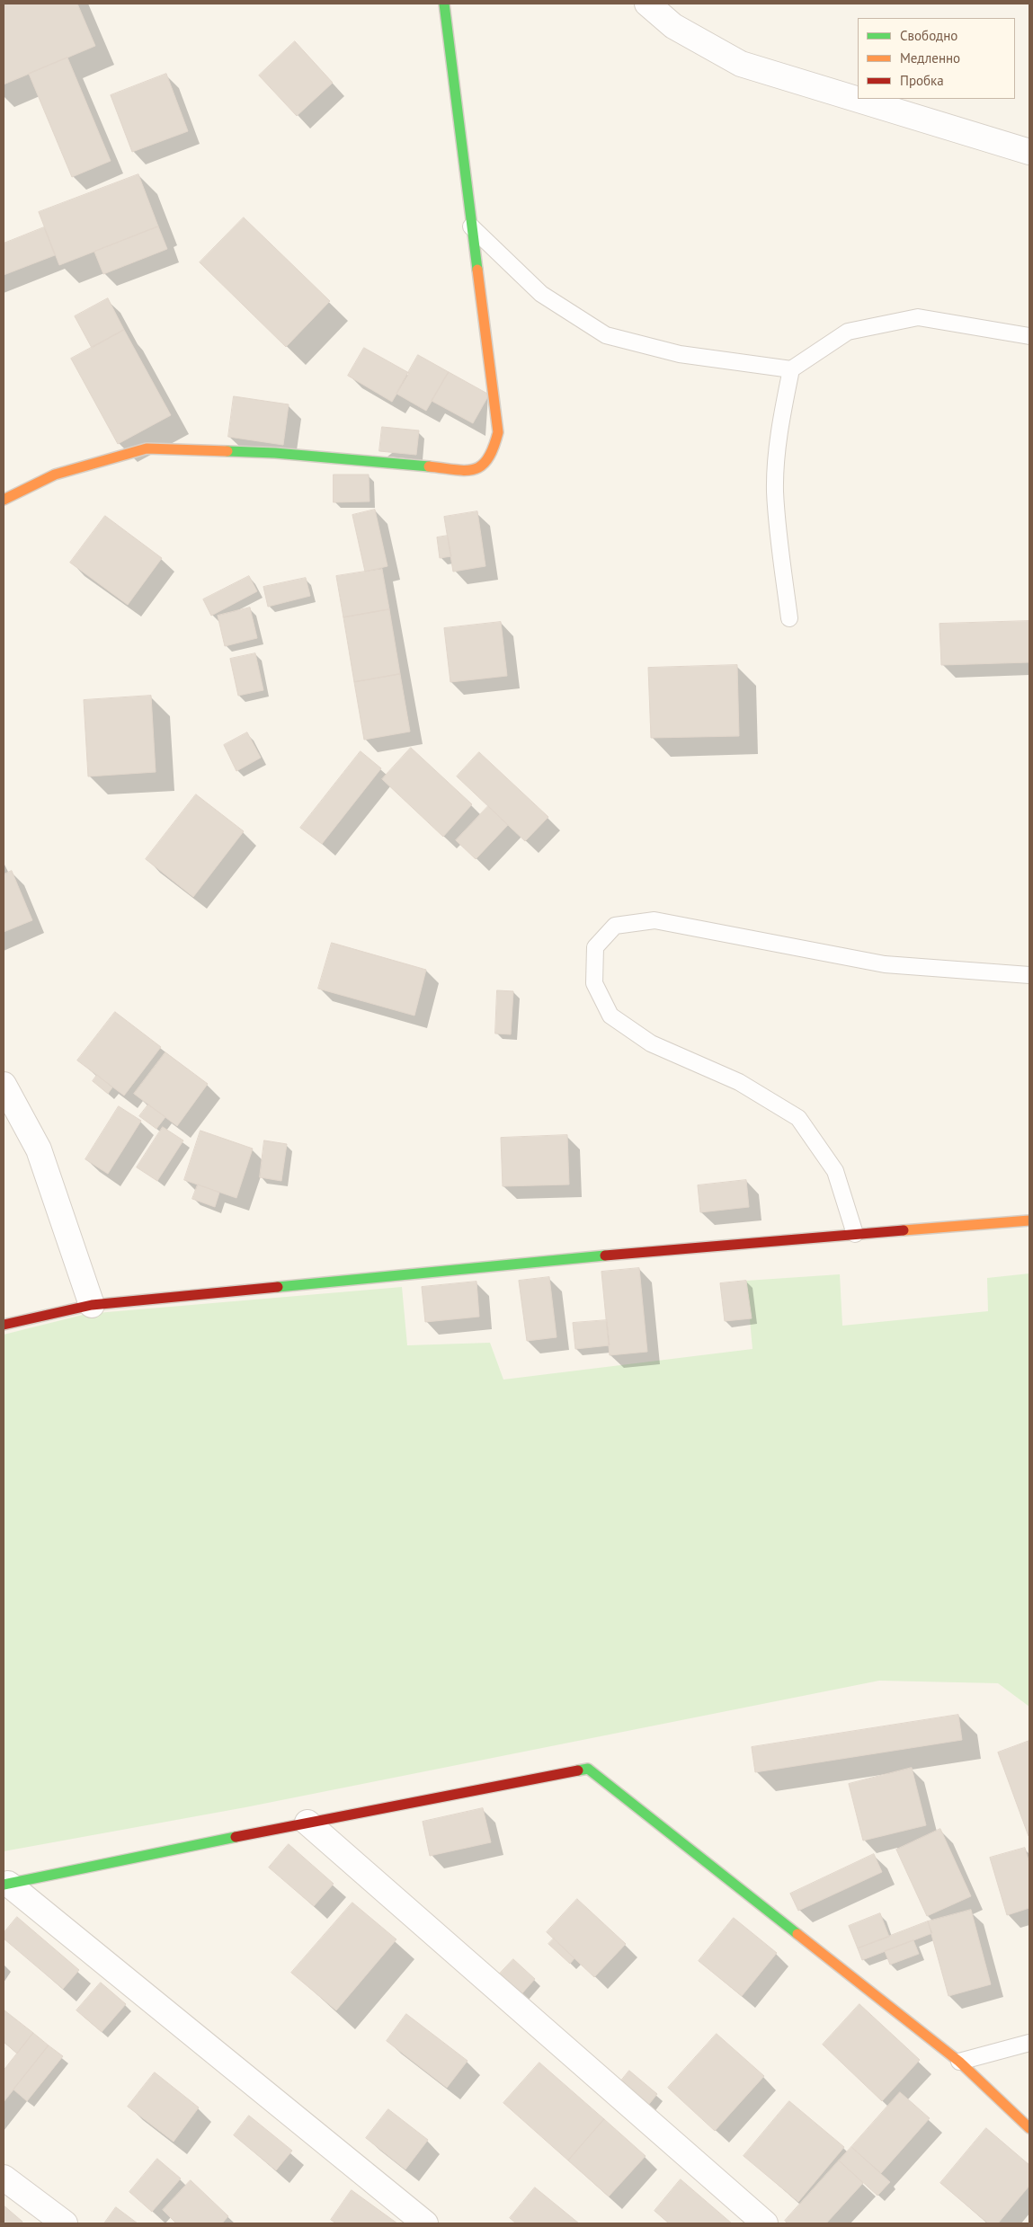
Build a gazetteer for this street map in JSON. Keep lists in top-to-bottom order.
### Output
{
  "legend": ["Свободно", "Медленно", "Пробка"]
}
